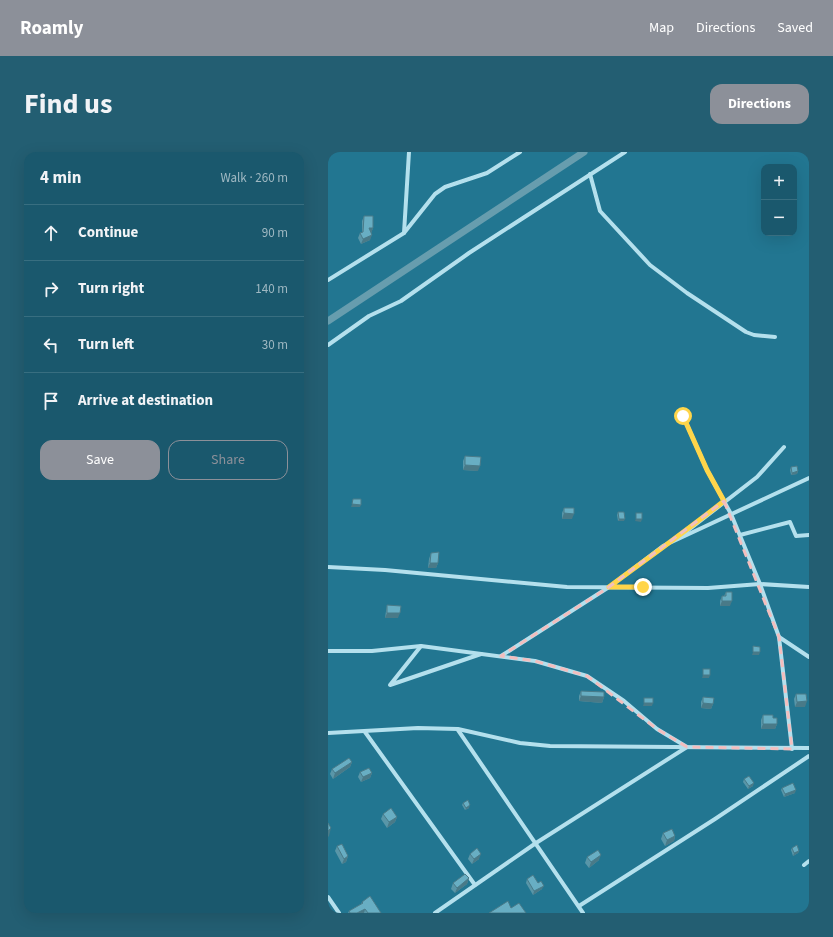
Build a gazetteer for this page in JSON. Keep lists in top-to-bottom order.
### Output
{
  "page": {
    "header": "Roamly",
    "nav": ["Map", "Directions", "Saved"],
    "title": "Find us",
    "buttons": [
      "Directions",
      ["Save", "Share"]
    ],
    "heading": ["4 min", "Walk · 260 m"],
    "map_buttons": ["+", "−"],
    "list": [
      ["Continue", "90 m"],
      ["Turn right", "140 m"],
      ["Turn left", "30 m"],
      "Arrive at destination"
    ]
  }
}
